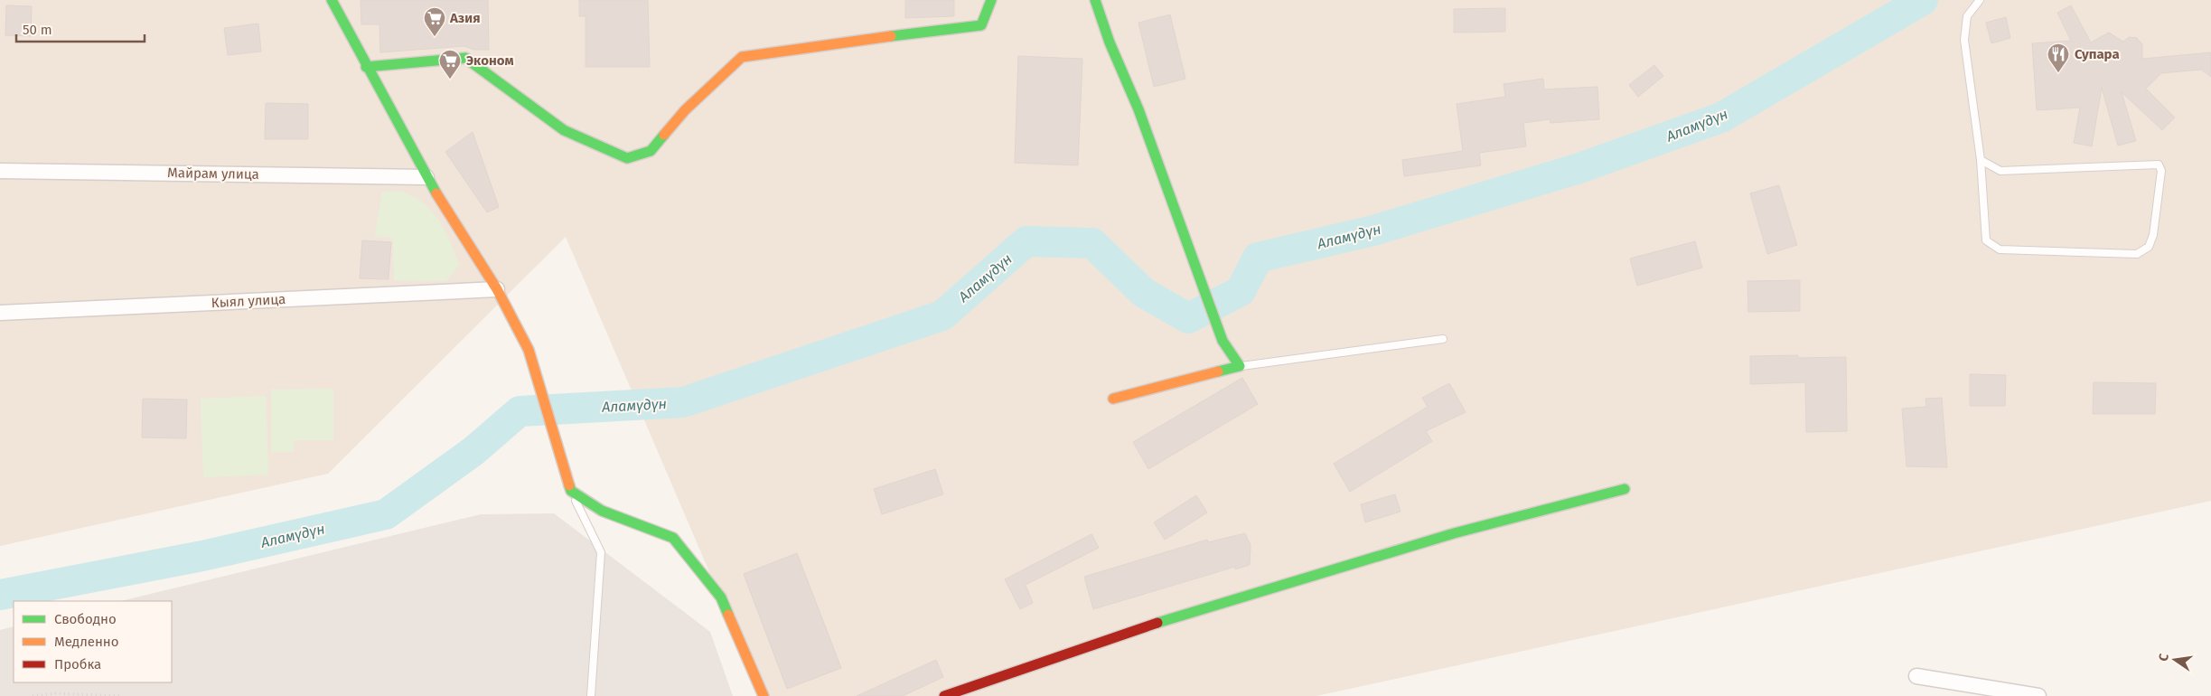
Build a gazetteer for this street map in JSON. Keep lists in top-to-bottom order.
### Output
{
  "streets": {
    "street": ["Майрам улица", "Кыял улица"]
  },
  "water": ["Аламүдүн"],
  "places": {
    "supermarket": ["Азия", "Эконом"],
    "restaurant": ["Супара"]
  },
  "legend": ["Свободно", "Медленно", "Пробка"],
  "scale_bar": "50 m",
  "north": "left"
}
